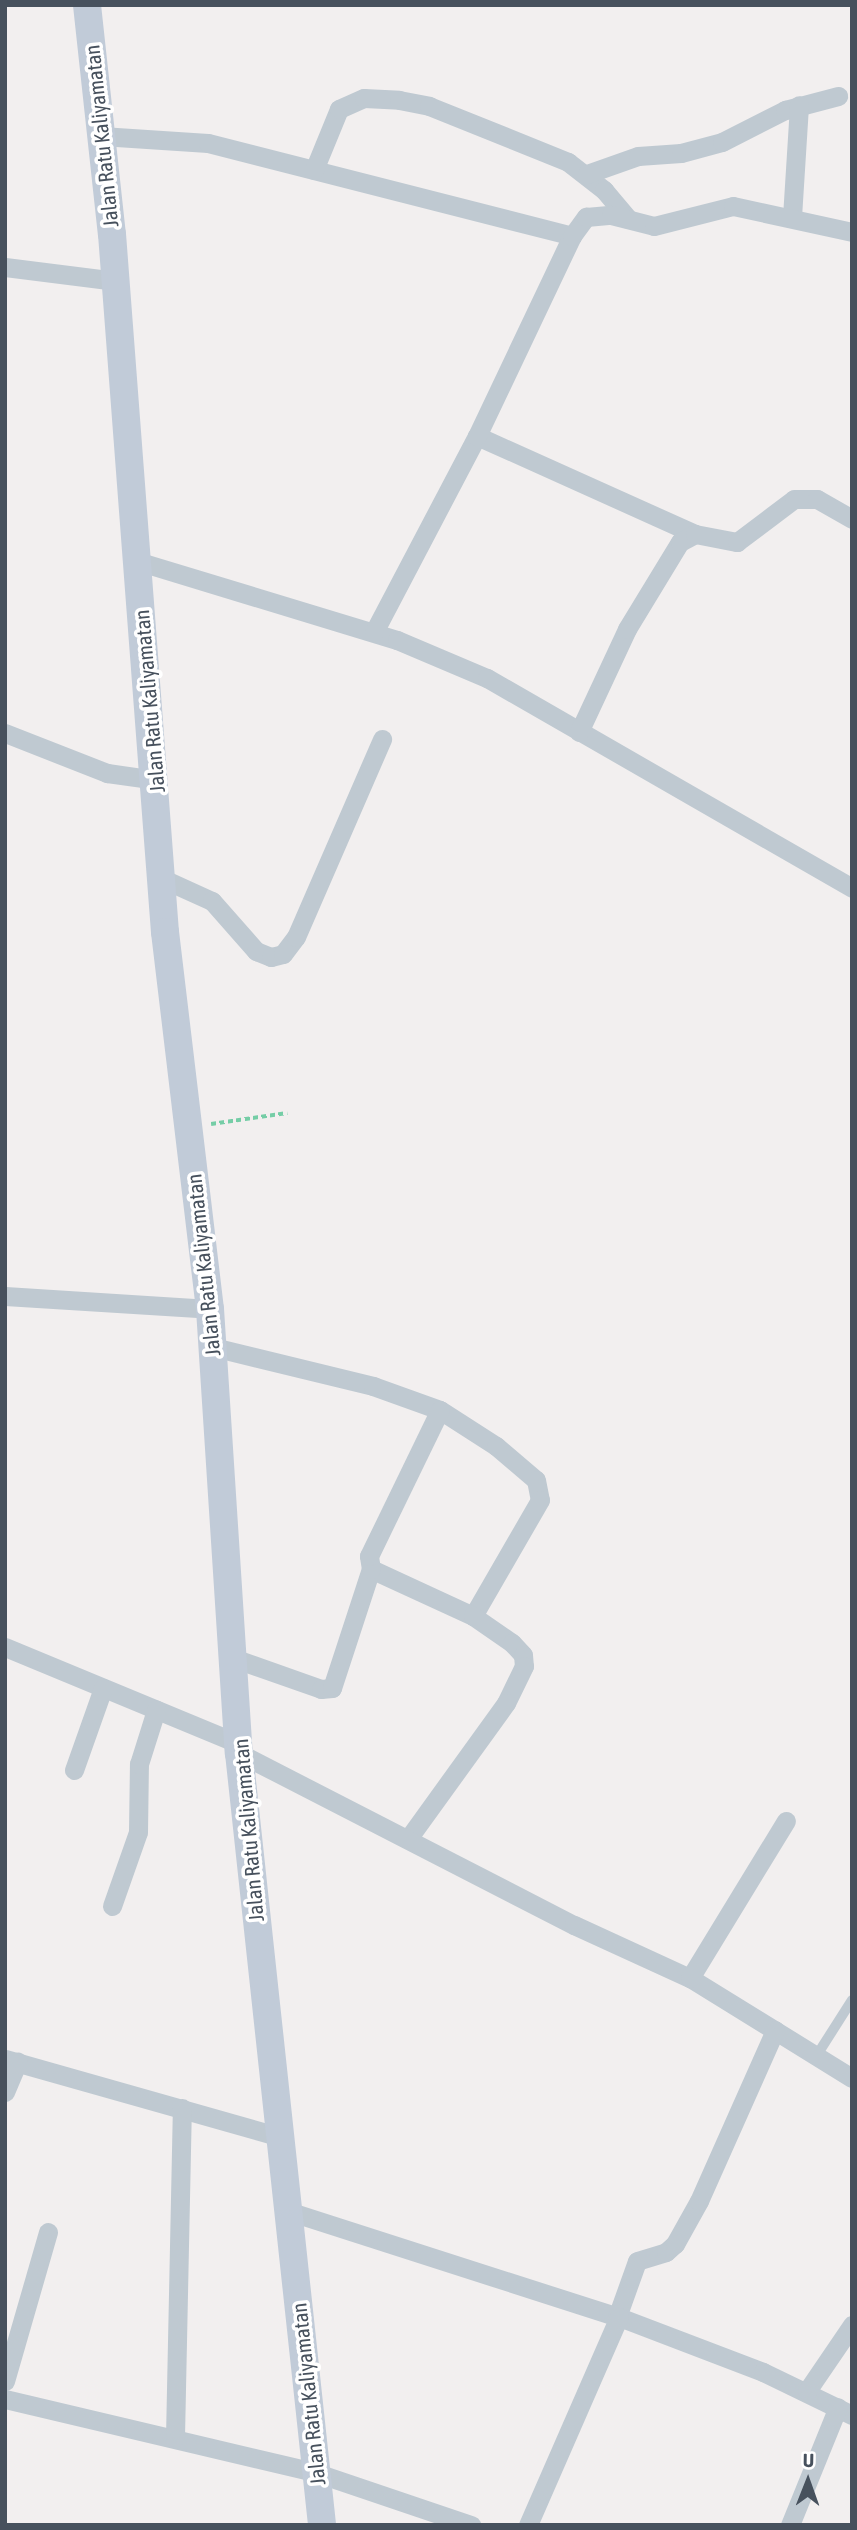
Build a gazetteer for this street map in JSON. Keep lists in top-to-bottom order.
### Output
{
  "streets": {
    "main road": ["Jalan Ratu Kaliyamatan"]
  },
  "north": "top"
}
